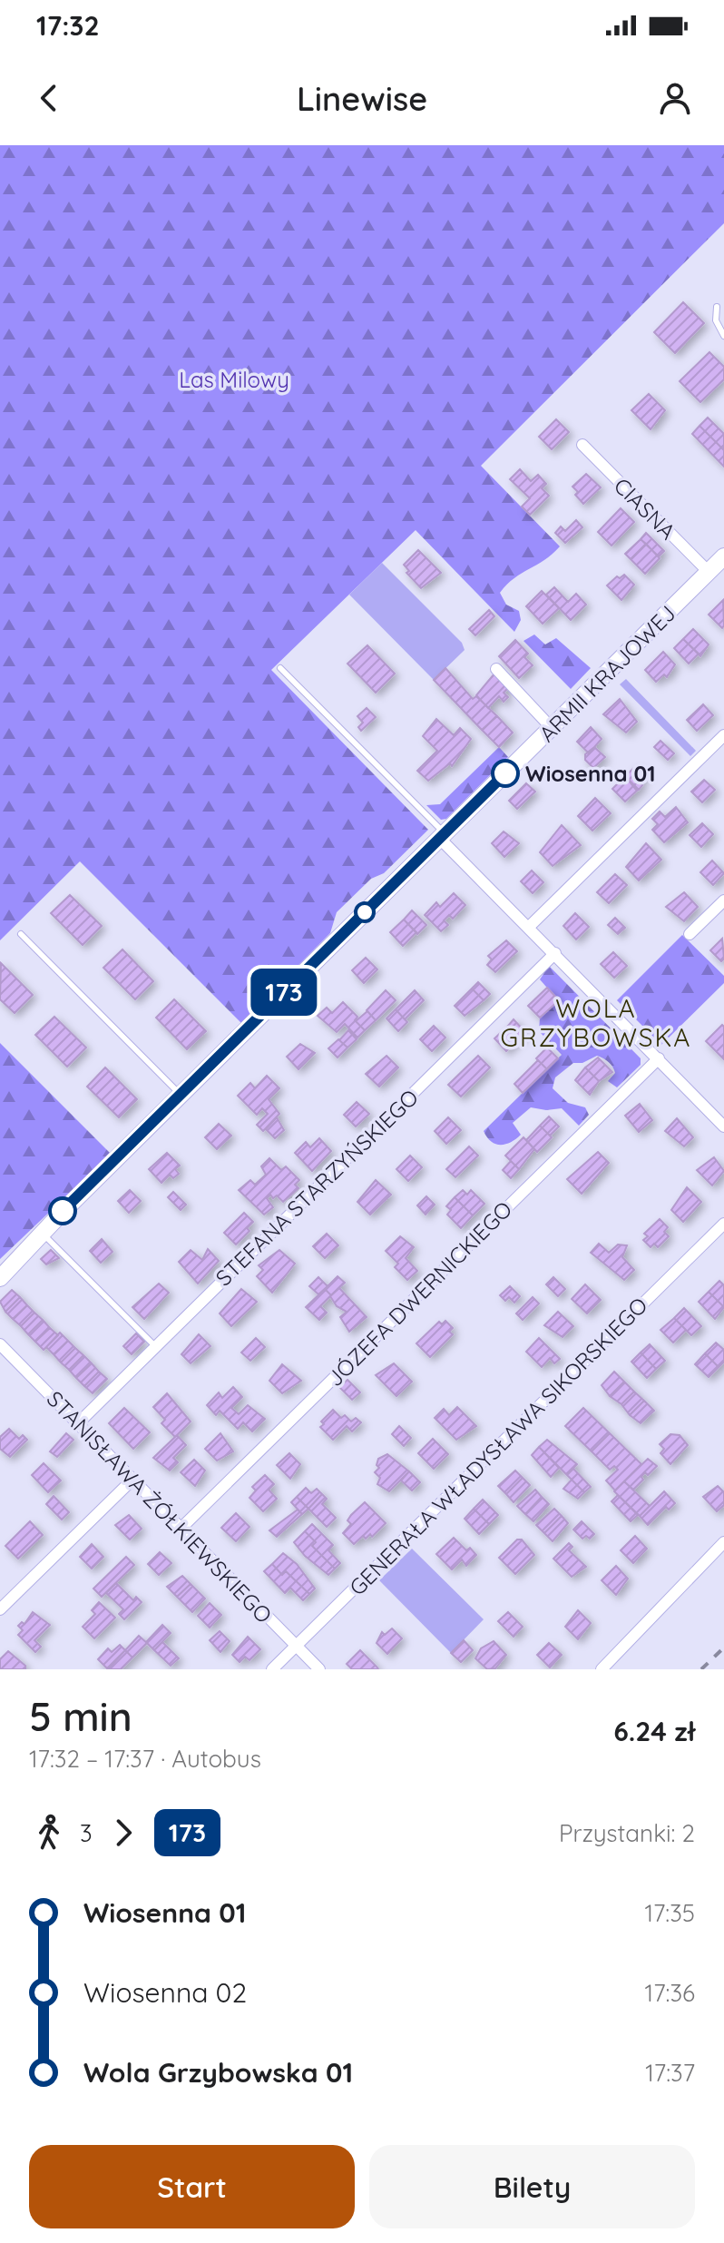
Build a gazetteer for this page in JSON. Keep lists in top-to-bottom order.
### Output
{
  "streets": {
    "street": [
      "CIASNA",
      "ARMII KRAJOWEJ",
      "STEFANA STARZYŃSKIEGO",
      "JÓZEFA DWERNICKIEGO",
      "GENERAŁA WŁADYSŁAWA SIKORSKIEGO",
      "STANISŁAWA ŻÓŁKIEWSKIEGO"
    ]
  },
  "crossings": [
    ["CIASNA", "ARMII KRAJOWEJ"],
    ["STEFANA STARZYŃSKIEGO", "STANISŁAWA ŻÓŁKIEWSKIEGO"],
    ["JÓZEFA DWERNICKIEGO", "STANISŁAWA ŻÓŁKIEWSKIEGO"],
    ["GENERAŁA WŁADYSŁAWA SIKORSKIEGO", "STANISŁAWA ŻÓŁKIEWSKIEGO"]
  ],
  "districts": ["WOLA GRZYBOWSKA"],
  "parks": ["Las Milowy"],
  "places": ["Wiosenna 01"],
  "lines": ["bus line 173"],
  "page": {
    "status": "17:32",
    "header": "Linewise",
    "on_map": "173",
    "heading": ["5 min", "17:32 – 17:37 · Autobus", "6.24 zł"],
    "legs": ["3", "173", "Przystanki: 2"],
    "list": [
      {
        "name": "Wiosenna 01",
        "value": "17:35"
      },
      {
        "name": "Wiosenna 02",
        "value": "17:36"
      },
      {
        "name": "Wola Grzybowska 01",
        "value": "17:37"
      }
    ],
    "buttons": ["Start", "Bilety"]
  }
}
